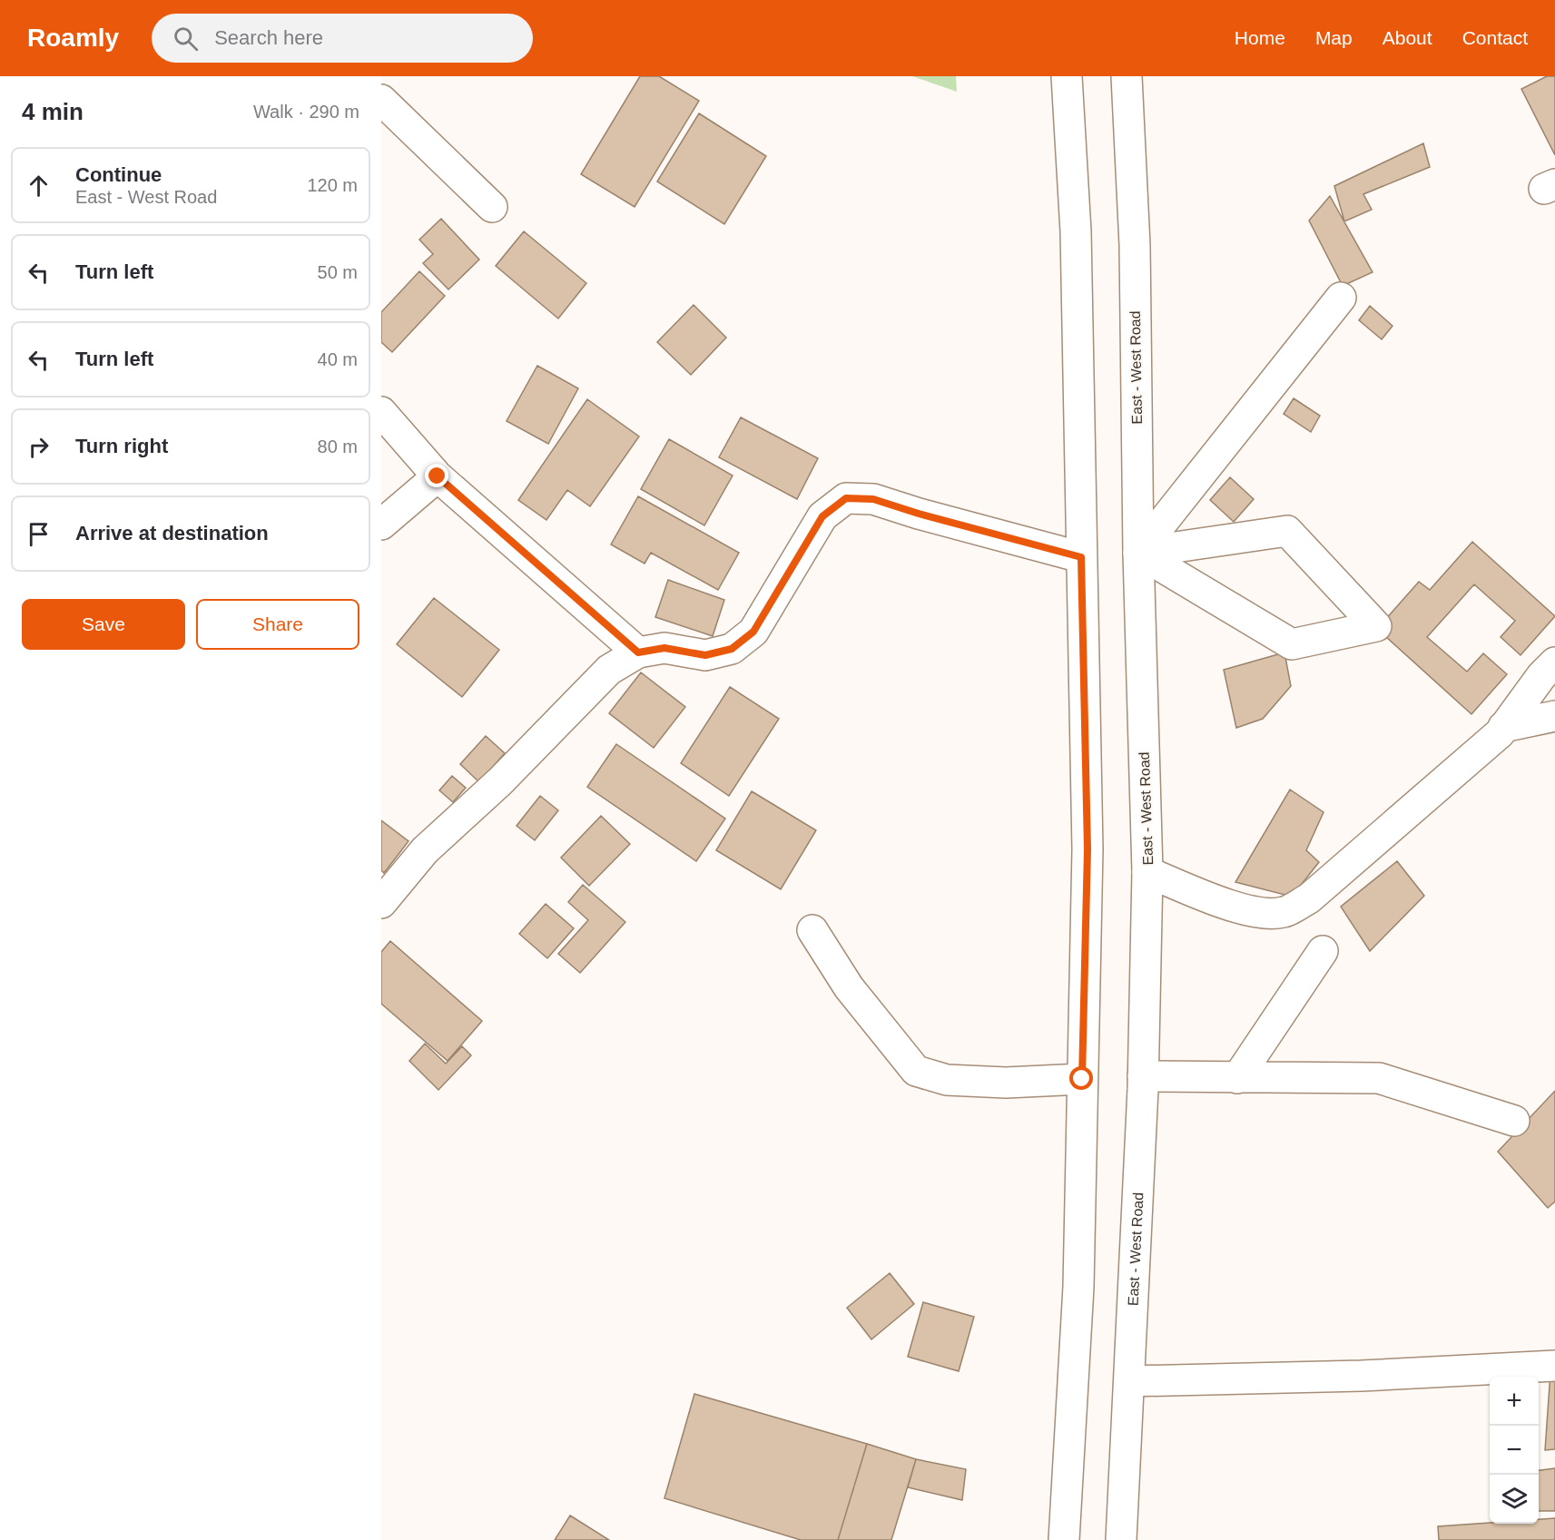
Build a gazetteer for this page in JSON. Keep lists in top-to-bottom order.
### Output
{
  "streets": {
    "street": ["East - West Road"]
  },
  "page": {
    "header": "Roamly",
    "search": "Search here",
    "nav": [
      "Home",
      "Map",
      "About",
      "Contact"
    ],
    "heading": ["4 min", "Walk · 290 m"],
    "list": [
      ["Continue", "East - West Road", "120 m"],
      ["Turn left", "50 m"],
      ["Turn left", "40 m"],
      ["Turn right", "80 m"],
      "Arrive at destination"
    ],
    "buttons": ["Save", "Share"],
    "map_buttons": ["+", "−"]
  }
}
